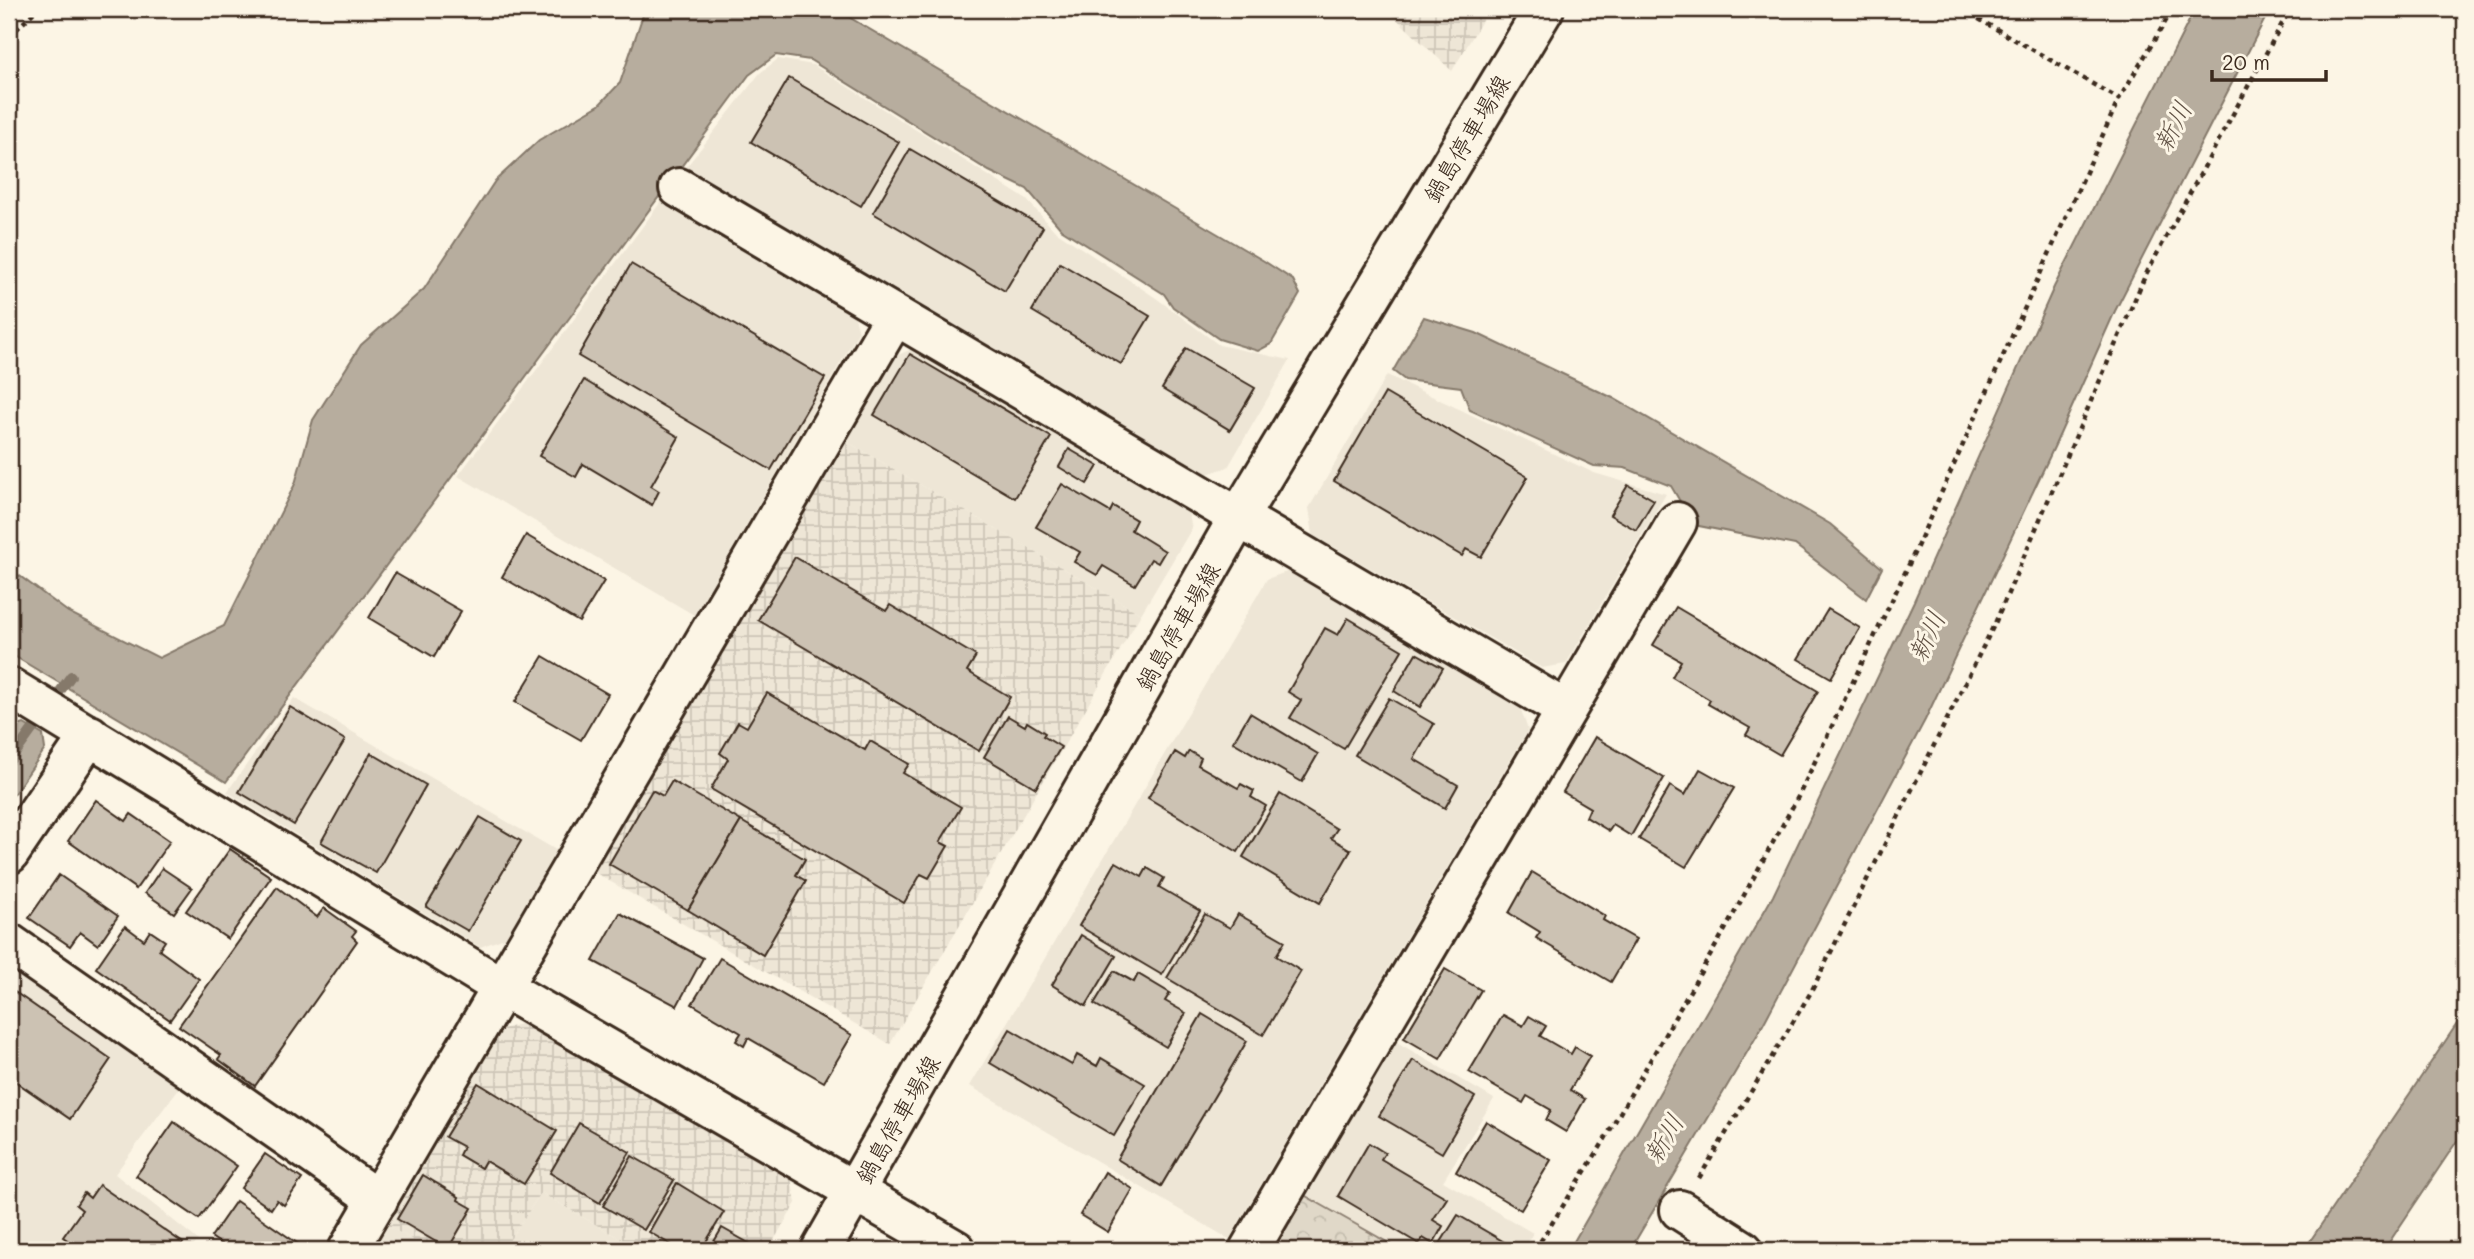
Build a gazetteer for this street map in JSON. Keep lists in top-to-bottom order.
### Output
{
  "streets": {
    "street": ["鍋島停車場線"]
  },
  "water": ["新川"],
  "scale_bar": "20 m"
}
